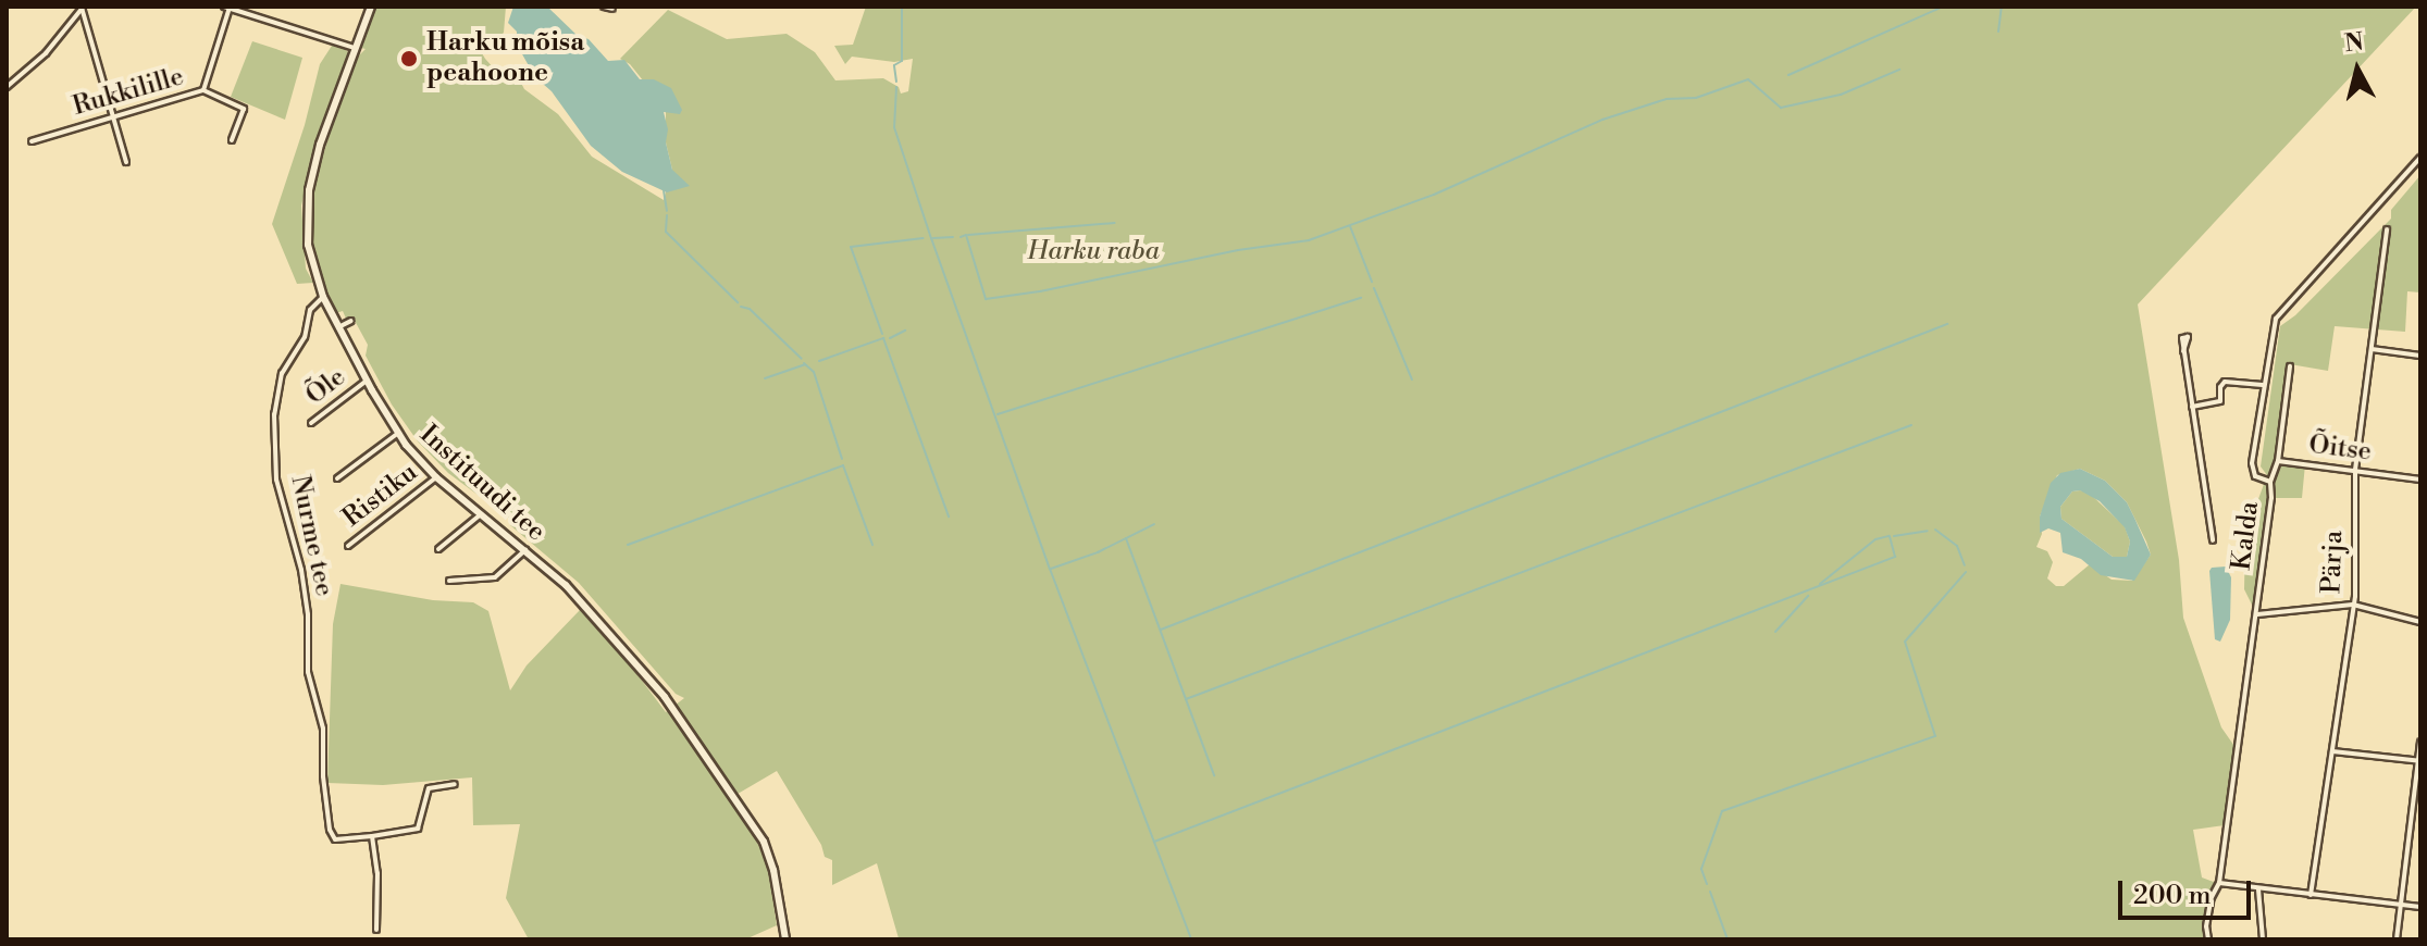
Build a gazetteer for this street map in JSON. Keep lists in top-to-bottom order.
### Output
{
  "streets": {
    "street": [
      "Rukkilille",
      "Õle",
      "Õitse",
      "Instituudi tee",
      "Ristiku",
      "Nurme tee",
      "Kalda",
      "Pärja"
    ]
  },
  "crossings": [
    ["Õle", "Instituudi tee"],
    ["Õitse", "Kalda"],
    ["Õitse", "Pärja"],
    ["Instituudi tee", "Ristiku"],
    ["Instituudi tee", "Nurme tee"]
  ],
  "parks": ["Harku raba"],
  "places": ["Harku mõisa peahoone"],
  "scale_bar": "200 m",
  "north": "top"
}
